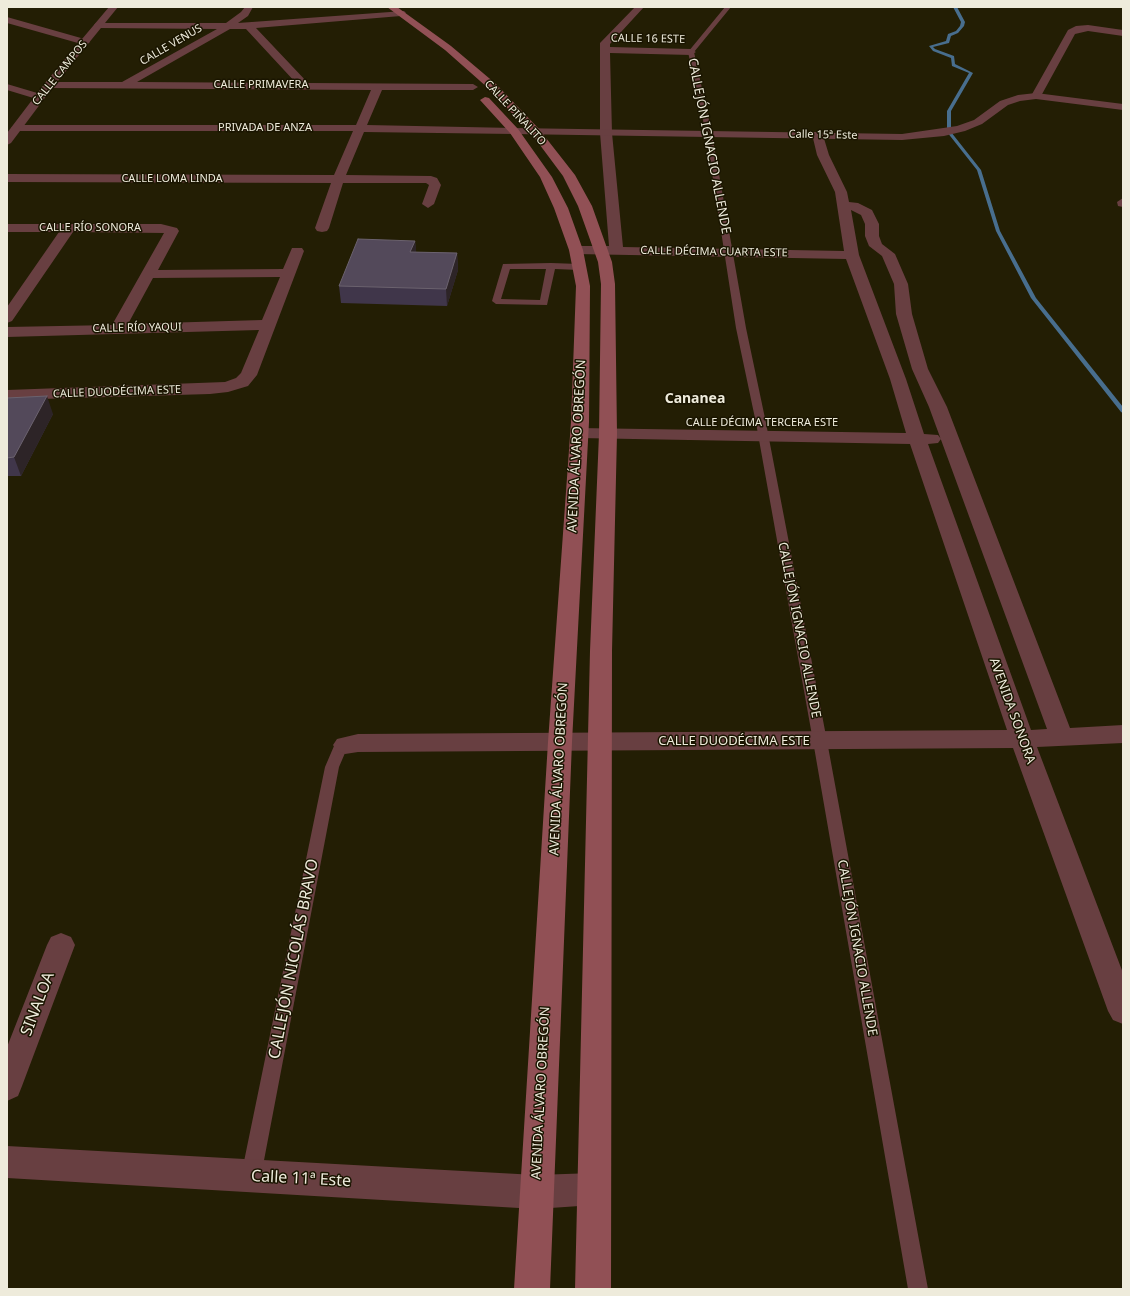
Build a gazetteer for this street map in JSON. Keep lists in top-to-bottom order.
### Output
{
  "streets": {
    "main road": ["CALLE PIÑALITO", "AVENIDA ÁLVARO OBREGÓN"],
    "street": [
      "CALLE 16 ESTE",
      "CALLE VENUS",
      "CALLE CAMPOS",
      "CALLE PRIMAVERA",
      "PRIVADA DE ANZA",
      "Calle 15ª Este",
      "CALLE LOMA LINDA",
      "CALLE RÍO SONORA",
      "CALLE DÉCIMA CUARTA ESTE",
      "CALLE RÍO YAQUI",
      "CALLE DUODÉCIMA ESTE",
      "CALLE DÉCIMA TERCERA ESTE",
      "AVENIDA SONORA",
      "SINALOA",
      "Calle 11ª Este"
    ],
    "lane": ["CALLEJÓN IGNACIO ALLENDE", "CALLEJÓN NICOLÁS BRAVO"]
  },
  "crossings": [
    ["CALLE 16 ESTE", "CALLEJÓN IGNACIO ALLENDE"],
    ["CALLE 16 ESTE", "AVENIDA ÁLVARO OBREGÓN"],
    ["CALLE VENUS", "CALLE PRIMAVERA"],
    ["CALLE CAMPOS", "CALLE PRIMAVERA"],
    ["CALLE CAMPOS", "PRIVADA DE ANZA"],
    ["CALLE PRIMAVERA", "CALLE PIÑALITO"],
    ["CALLE PIÑALITO", "PRIVADA DE ANZA"],
    ["CALLE PIÑALITO", "Calle 15ª Este"],
    ["CALLE PIÑALITO", "CALLE DÉCIMA CUARTA ESTE"],
    ["CALLE PIÑALITO", "AVENIDA ÁLVARO OBREGÓN"],
    ["PRIVADA DE ANZA", "Calle 15ª Este"],
    ["Calle 15ª Este", "CALLEJÓN IGNACIO ALLENDE"],
    ["Calle 15ª Este", "AVENIDA ÁLVARO OBREGÓN"],
    ["CALLEJÓN IGNACIO ALLENDE", "CALLE DÉCIMA CUARTA ESTE"],
    ["CALLEJÓN IGNACIO ALLENDE", "CALLE DUODÉCIMA ESTE"],
    ["CALLEJÓN IGNACIO ALLENDE", "CALLE DÉCIMA TERCERA ESTE"],
    ["CALLE DÉCIMA CUARTA ESTE", "AVENIDA ÁLVARO OBREGÓN"],
    ["CALLE DÉCIMA CUARTA ESTE", "AVENIDA SONORA"],
    ["CALLE RÍO YAQUI", "CALLE DUODÉCIMA ESTE"],
    ["CALLE DUODÉCIMA ESTE", "AVENIDA ÁLVARO OBREGÓN"],
    ["CALLE DUODÉCIMA ESTE", "AVENIDA SONORA"],
    ["CALLE DUODÉCIMA ESTE", "CALLEJÓN NICOLÁS BRAVO"],
    ["CALLE DÉCIMA TERCERA ESTE", "AVENIDA ÁLVARO OBREGÓN"],
    ["CALLE DÉCIMA TERCERA ESTE", "AVENIDA SONORA"],
    ["AVENIDA ÁLVARO OBREGÓN", "Calle 11ª Este"],
    ["CALLEJÓN NICOLÁS BRAVO", "Calle 11ª Este"]
  ],
  "districts": ["Cananea"]
}
